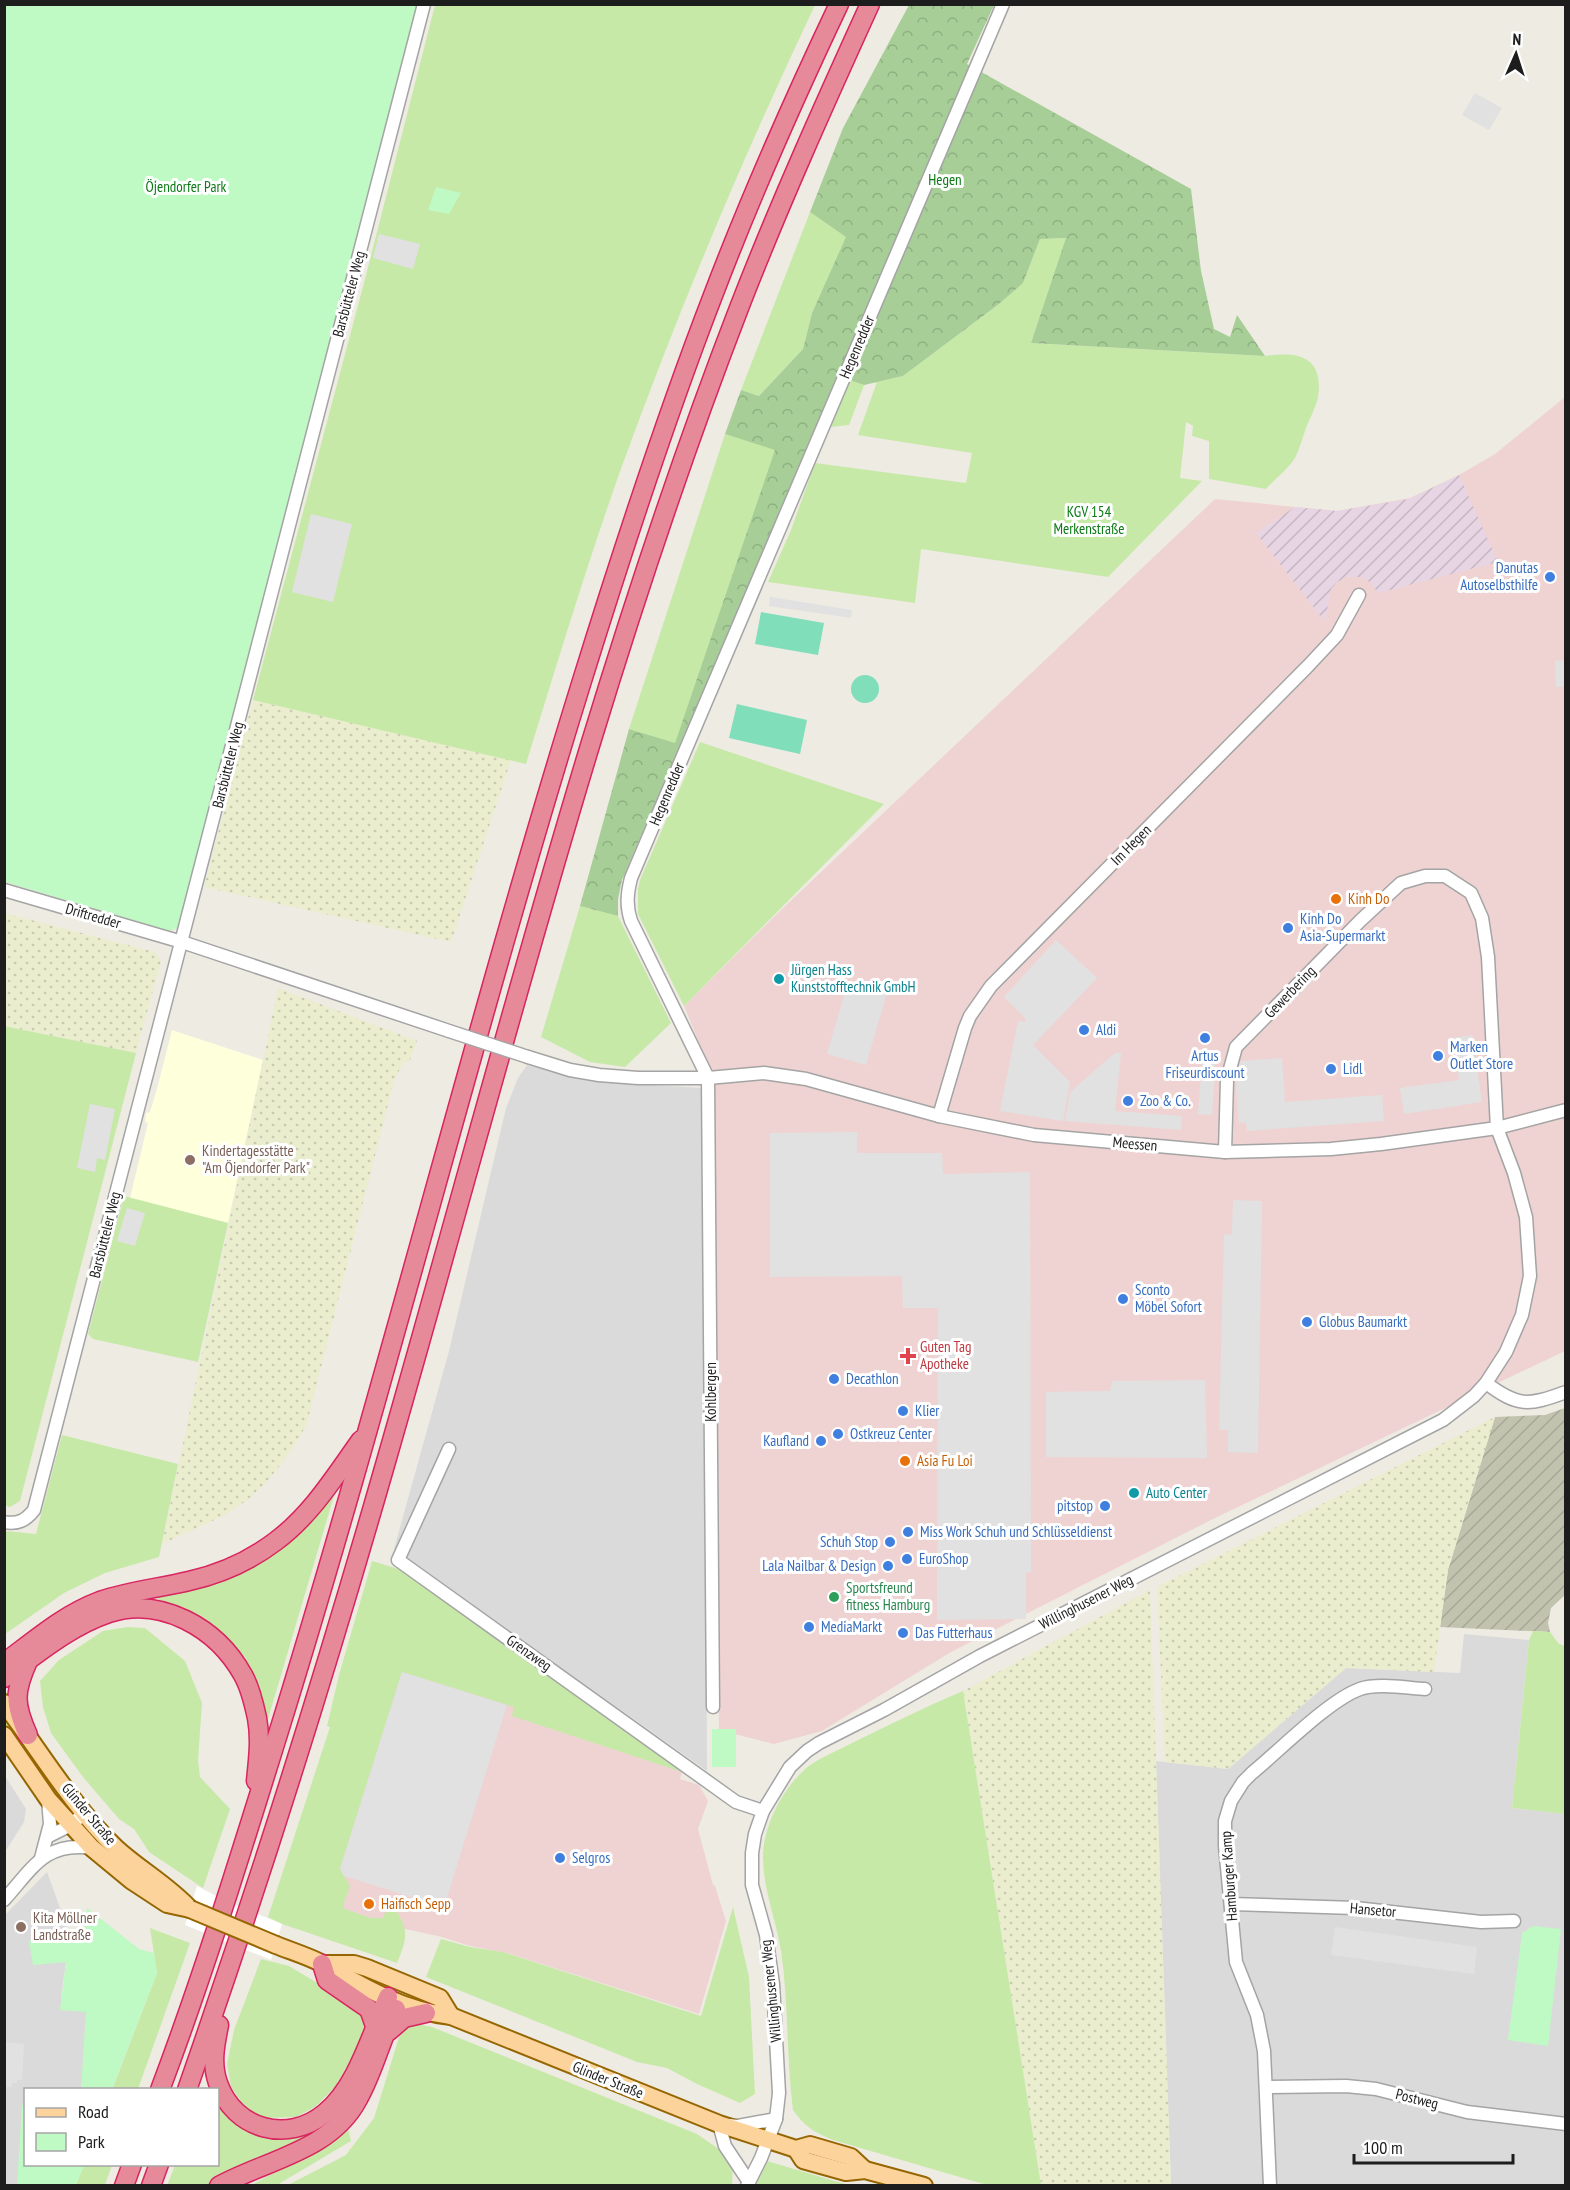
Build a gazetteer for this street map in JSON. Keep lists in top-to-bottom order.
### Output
{
  "streets": {
    "main road": ["Glinder Straße"],
    "street": [
      "Barsbütteler Weg",
      "Hegenredder",
      "Im Hegen",
      "Driftredder",
      "Gewerbering",
      "Meessen",
      "Kohlbergen",
      "Willinghusener Weg",
      "Grenzweg",
      "Hamburger Kamp",
      "Hansetor",
      "Postweg"
    ]
  },
  "crossings": [
    ["Barsbütteler Weg", "Driftredder"],
    ["Hegenredder", "Meessen"],
    ["Hegenredder", "Kohlbergen"],
    ["Im Hegen", "Meessen"],
    ["Gewerbering", "Meessen"],
    ["Gewerbering", "Willinghusener Weg"],
    ["Meessen", "Kohlbergen"],
    ["Meessen", "Willinghusener Weg"],
    ["Willinghusener Weg", "Grenzweg"],
    ["Willinghusener Weg", "Glinder Straße"],
    ["Hamburger Kamp", "Hansetor"],
    ["Hamburger Kamp", "Postweg"]
  ],
  "parks": ["Hegen", "Öjendorfer Park", "KGV 154 Merkenstraße"],
  "places": {
    "other": [
      "Danutas Autoselbsthilfe",
      "Kinh Do",
      "Kinh Do Asia-Supermarkt",
      "Jürgen Hass Kunststofftechnik GmbH",
      "Aldi",
      "Artus Friseurdiscount",
      "Marken Outlet Store",
      "Lidl",
      "Zoo & Co.",
      "Kindertagesstätte \"Am Öjendorfer Park\"",
      "Sconto Möbel Sofort",
      "Globus Baumarkt",
      "Decathlon",
      "Klier",
      "Ostkreuz Center",
      "Kaufland",
      "Asia Fu Loi",
      "Auto Center",
      "pitstop",
      "Miss Work Schuh und Schlüsseldienst",
      "Schuh Stop",
      "EuroShop",
      "Lala Nailbar & Design",
      "Sportsfreund fitness Hamburg",
      "MediaMarkt",
      "Das Futterhaus",
      "Selgros",
      "Haifisch Sepp",
      "Kita Möllner Landstraße"
    ],
    "health": ["Guten Tag Apotheke"]
  },
  "legend": ["Road", "Park"],
  "scale_bar": "100 m",
  "north": "top"
}
